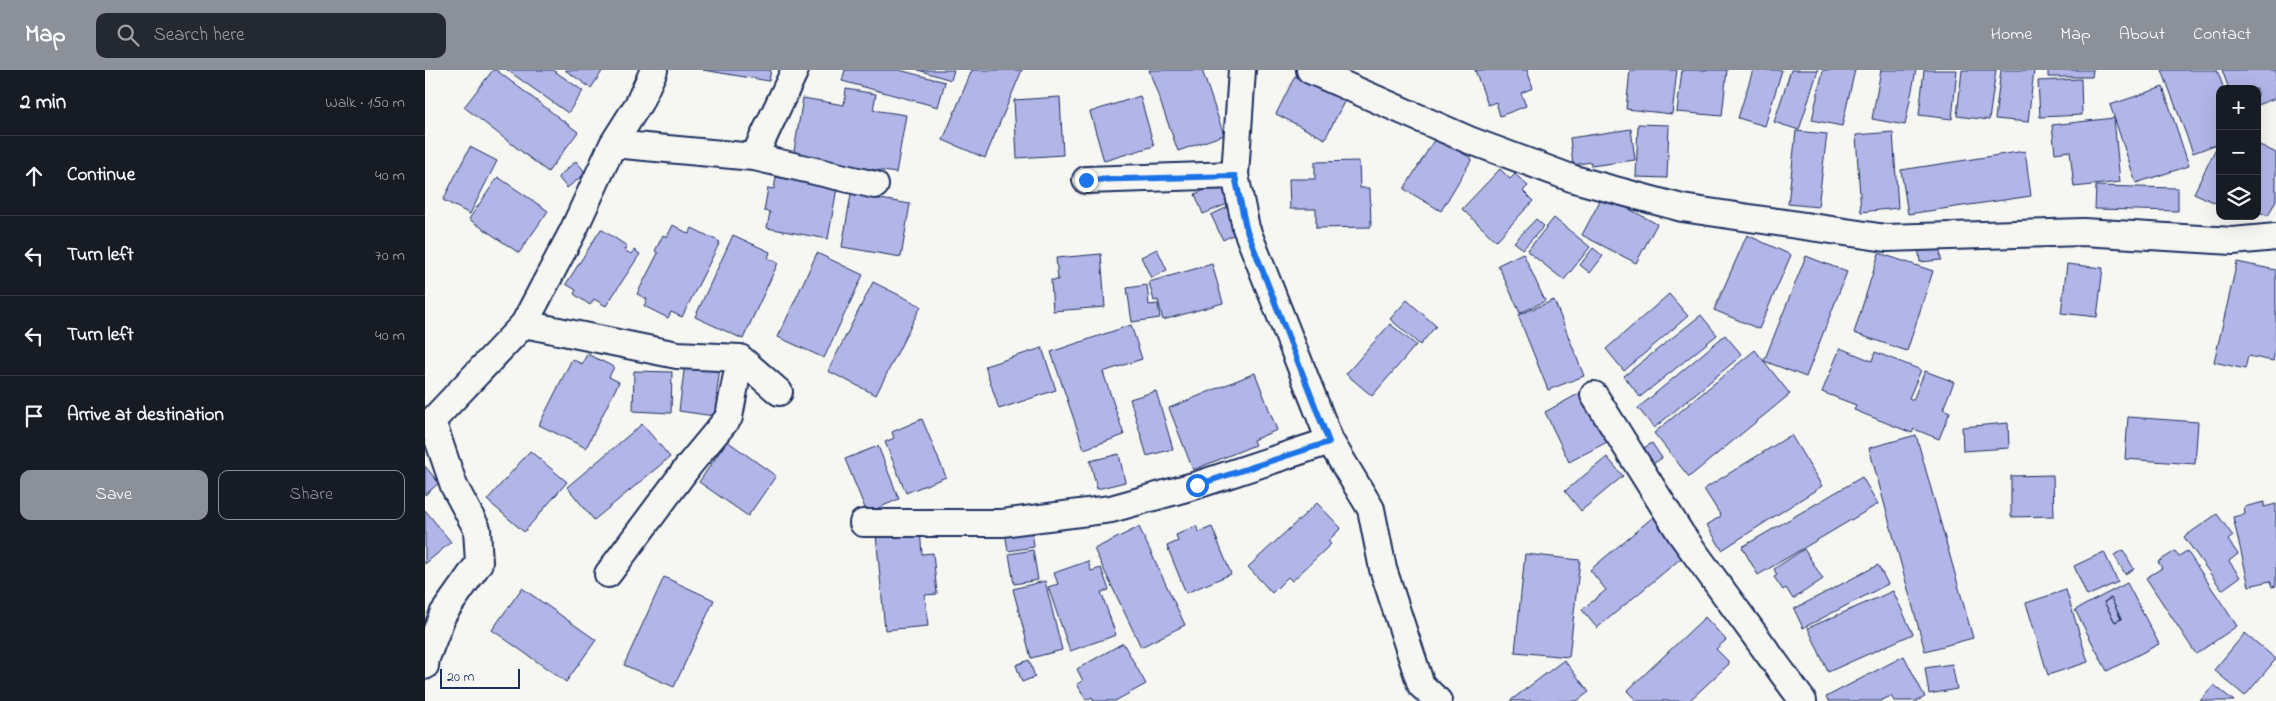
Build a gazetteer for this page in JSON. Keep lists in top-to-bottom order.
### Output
{
  "scale_bar": "20 m",
  "page": {
    "header": "Map",
    "search": "Search here",
    "nav": [
      "Home",
      "Map",
      "About",
      "Contact"
    ],
    "heading": ["2 min", "Walk · 150 m"],
    "map_buttons": ["+", "−"],
    "list": [
      ["Continue", "40 m"],
      ["Turn left", "70 m"],
      ["Turn left", "40 m"],
      "Arrive at destination"
    ],
    "buttons": ["Save", "Share"],
    "scale": "20 m"
  }
}
